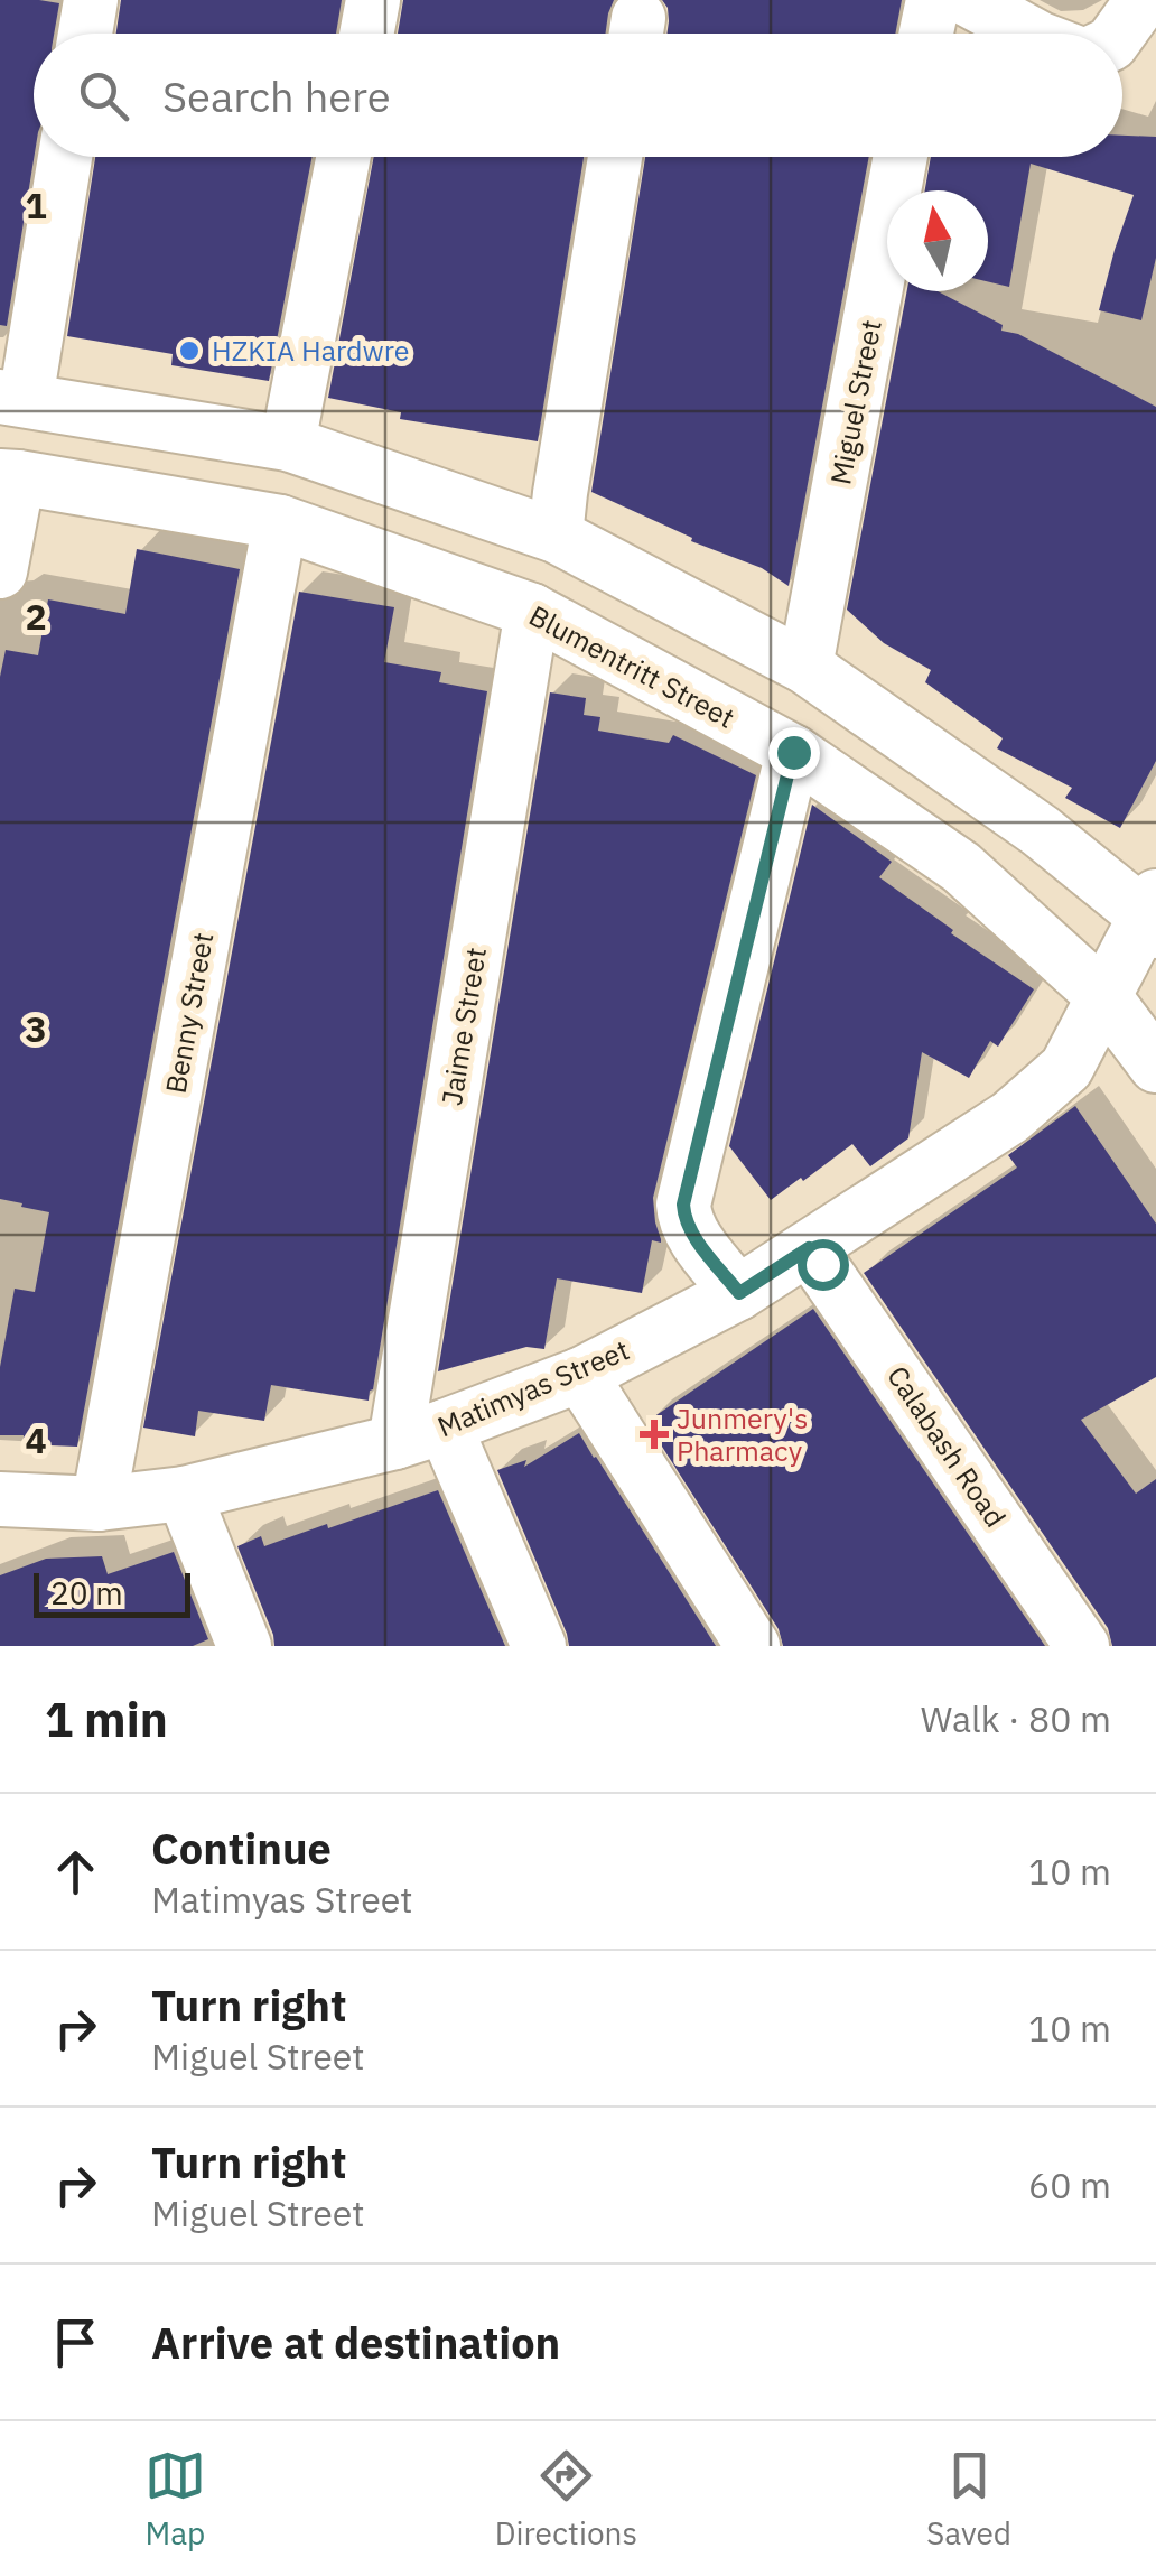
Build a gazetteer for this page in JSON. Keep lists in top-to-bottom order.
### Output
{
  "streets": {
    "street": [
      "Miguel Street",
      "Blumentritt Street",
      "Benny Street",
      "Jaime Street",
      "Matimyas Street",
      "Calabash Road"
    ]
  },
  "crossings": [
    ["Blumentritt Street", "Benny Street"],
    ["Blumentritt Street", "Jaime Street"],
    ["Blumentritt Street", "Matimyas Street"],
    ["Benny Street", "Matimyas Street"],
    ["Jaime Street", "Matimyas Street"],
    ["Matimyas Street", "Calabash Road"]
  ],
  "places": {
    "other": ["HZKIA Hardwre"],
    "health": ["Junmery's Pharmacy"]
  },
  "scale_bar": "20 m",
  "north": "top",
  "page": {
    "search": "Search here",
    "scale": "20 m",
    "heading": ["1 min", "Walk · 80 m"],
    "list": [
      ["Continue", "Matimyas Street", "10 m"],
      ["Turn right", "Miguel Street", "10 m"],
      ["Turn right", "Miguel Street", "60 m"],
      "Arrive at destination"
    ],
    "nav": ["Map", "Directions", "Saved"]
  },
  "grid": {
    "rows": [
      "1",
      "2",
      "3",
      "4"
    ]
  }
}
